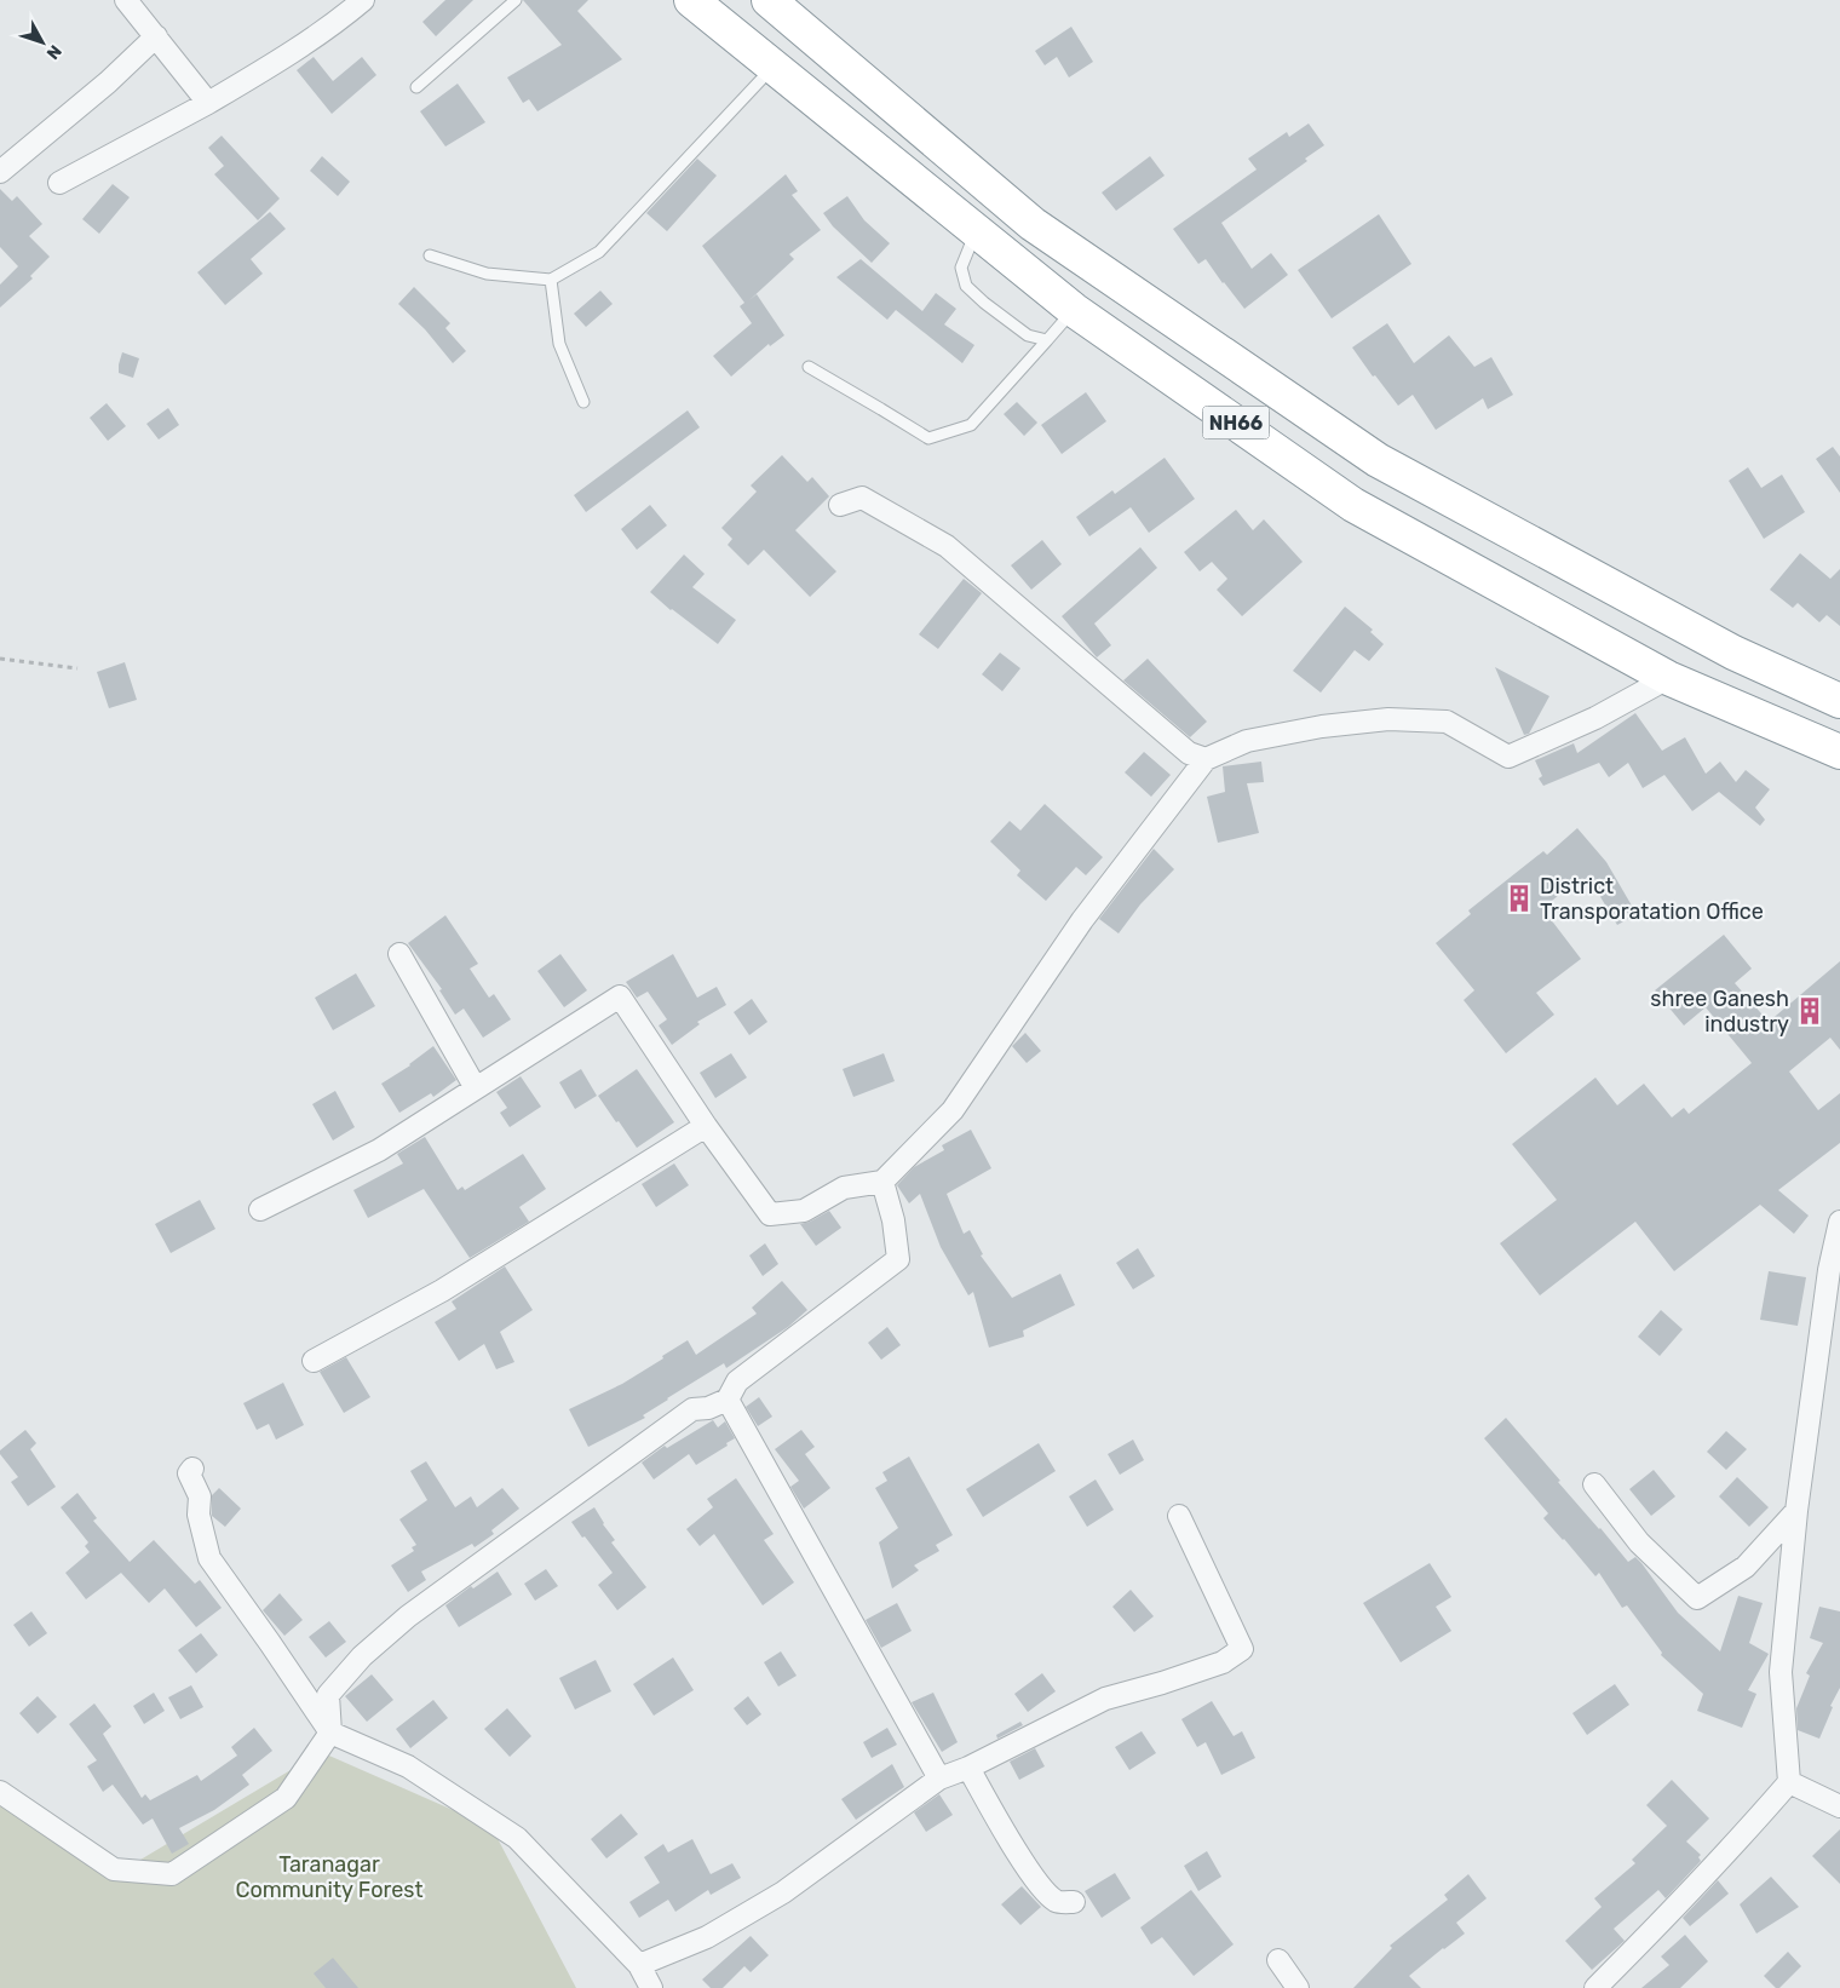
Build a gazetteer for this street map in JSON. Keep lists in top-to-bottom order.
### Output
{
  "streets": {
    "highway": ["NH66"]
  },
  "parks": ["Taranagar Community Forest"],
  "places": {
    "building": ["District Transporatation Office", "shree Ganesh industry"]
  },
  "north": "bottom right"
}
